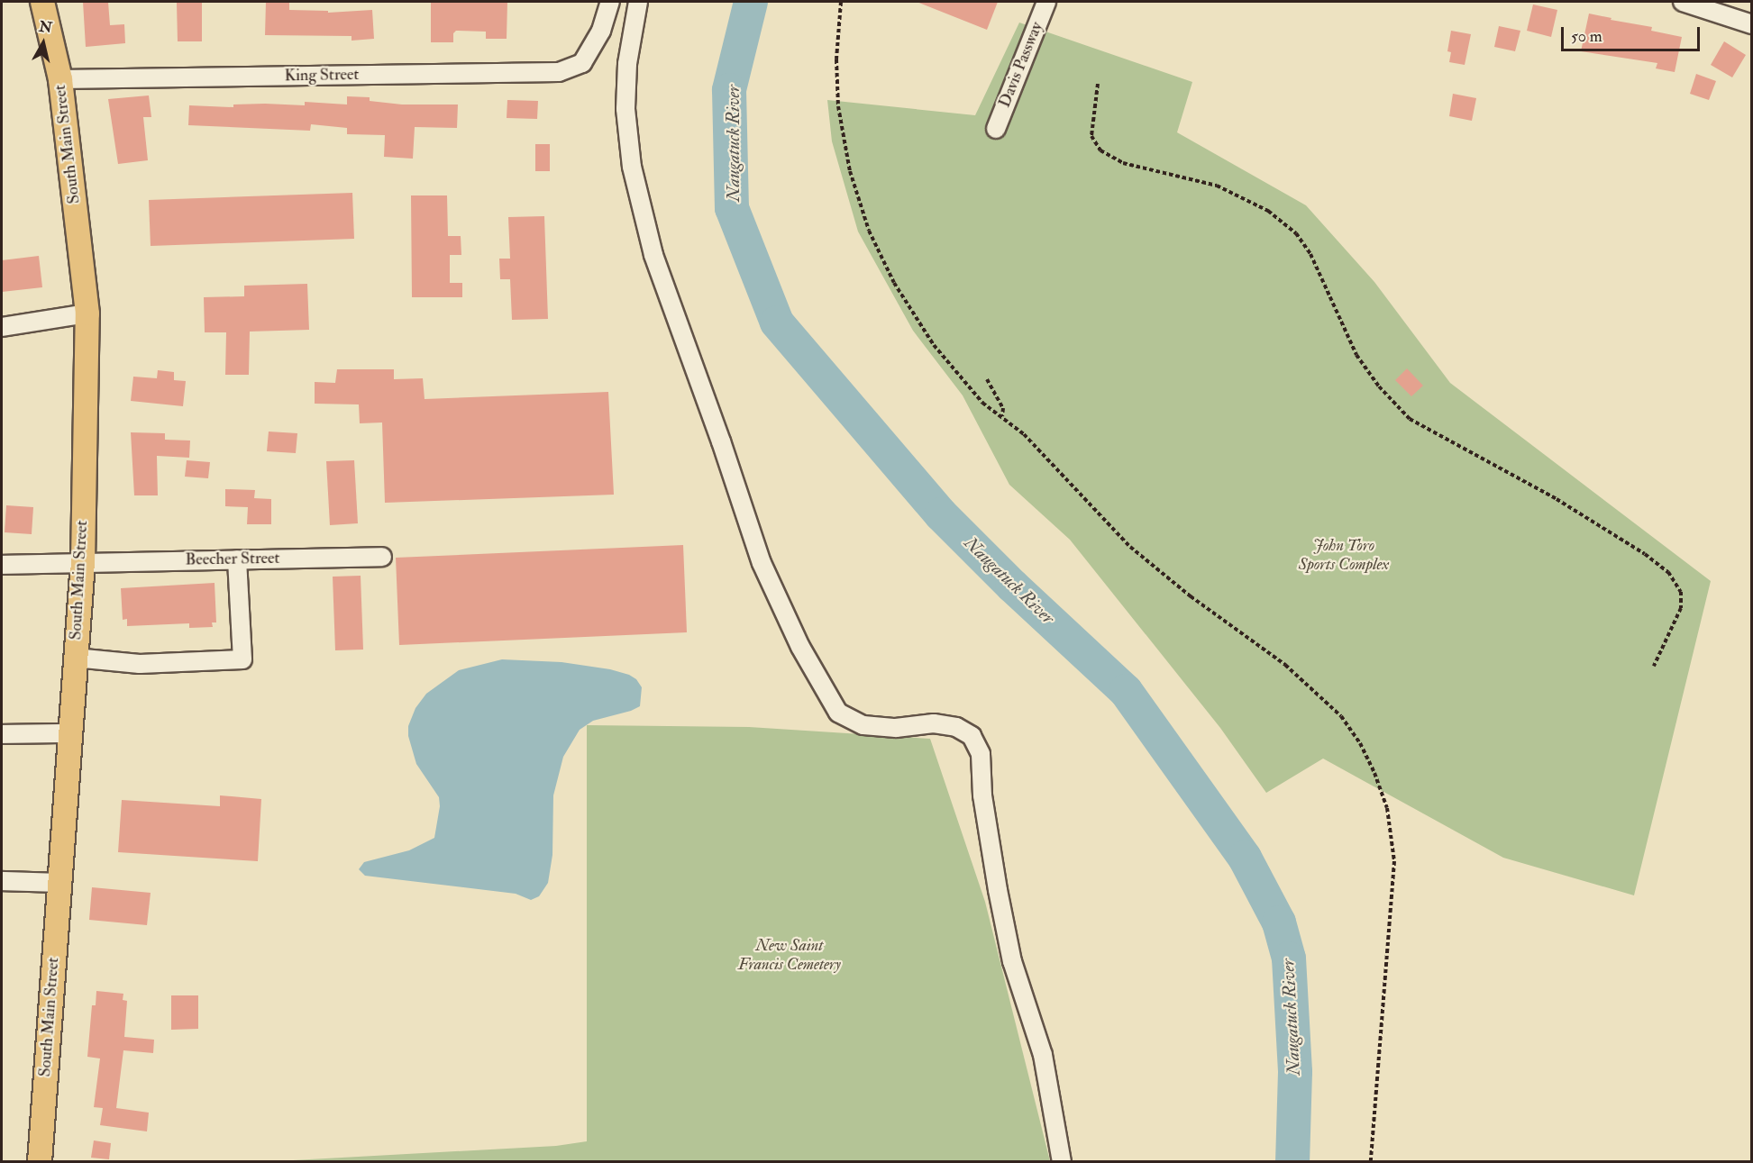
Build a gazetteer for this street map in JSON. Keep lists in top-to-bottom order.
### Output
{
  "streets": {
    "main road": ["South Main Street"],
    "street": ["Davis Passway", "King Street", "Beecher Street"]
  },
  "crossings": [
    ["King Street", "South Main Street"],
    ["South Main Street", "Beecher Street"]
  ],
  "water": ["Naugatuck River"],
  "parks": ["John Toro Sports Complex", "New Saint Francis Cemetery"],
  "scale_bar": "50 m",
  "north": "top"
}
